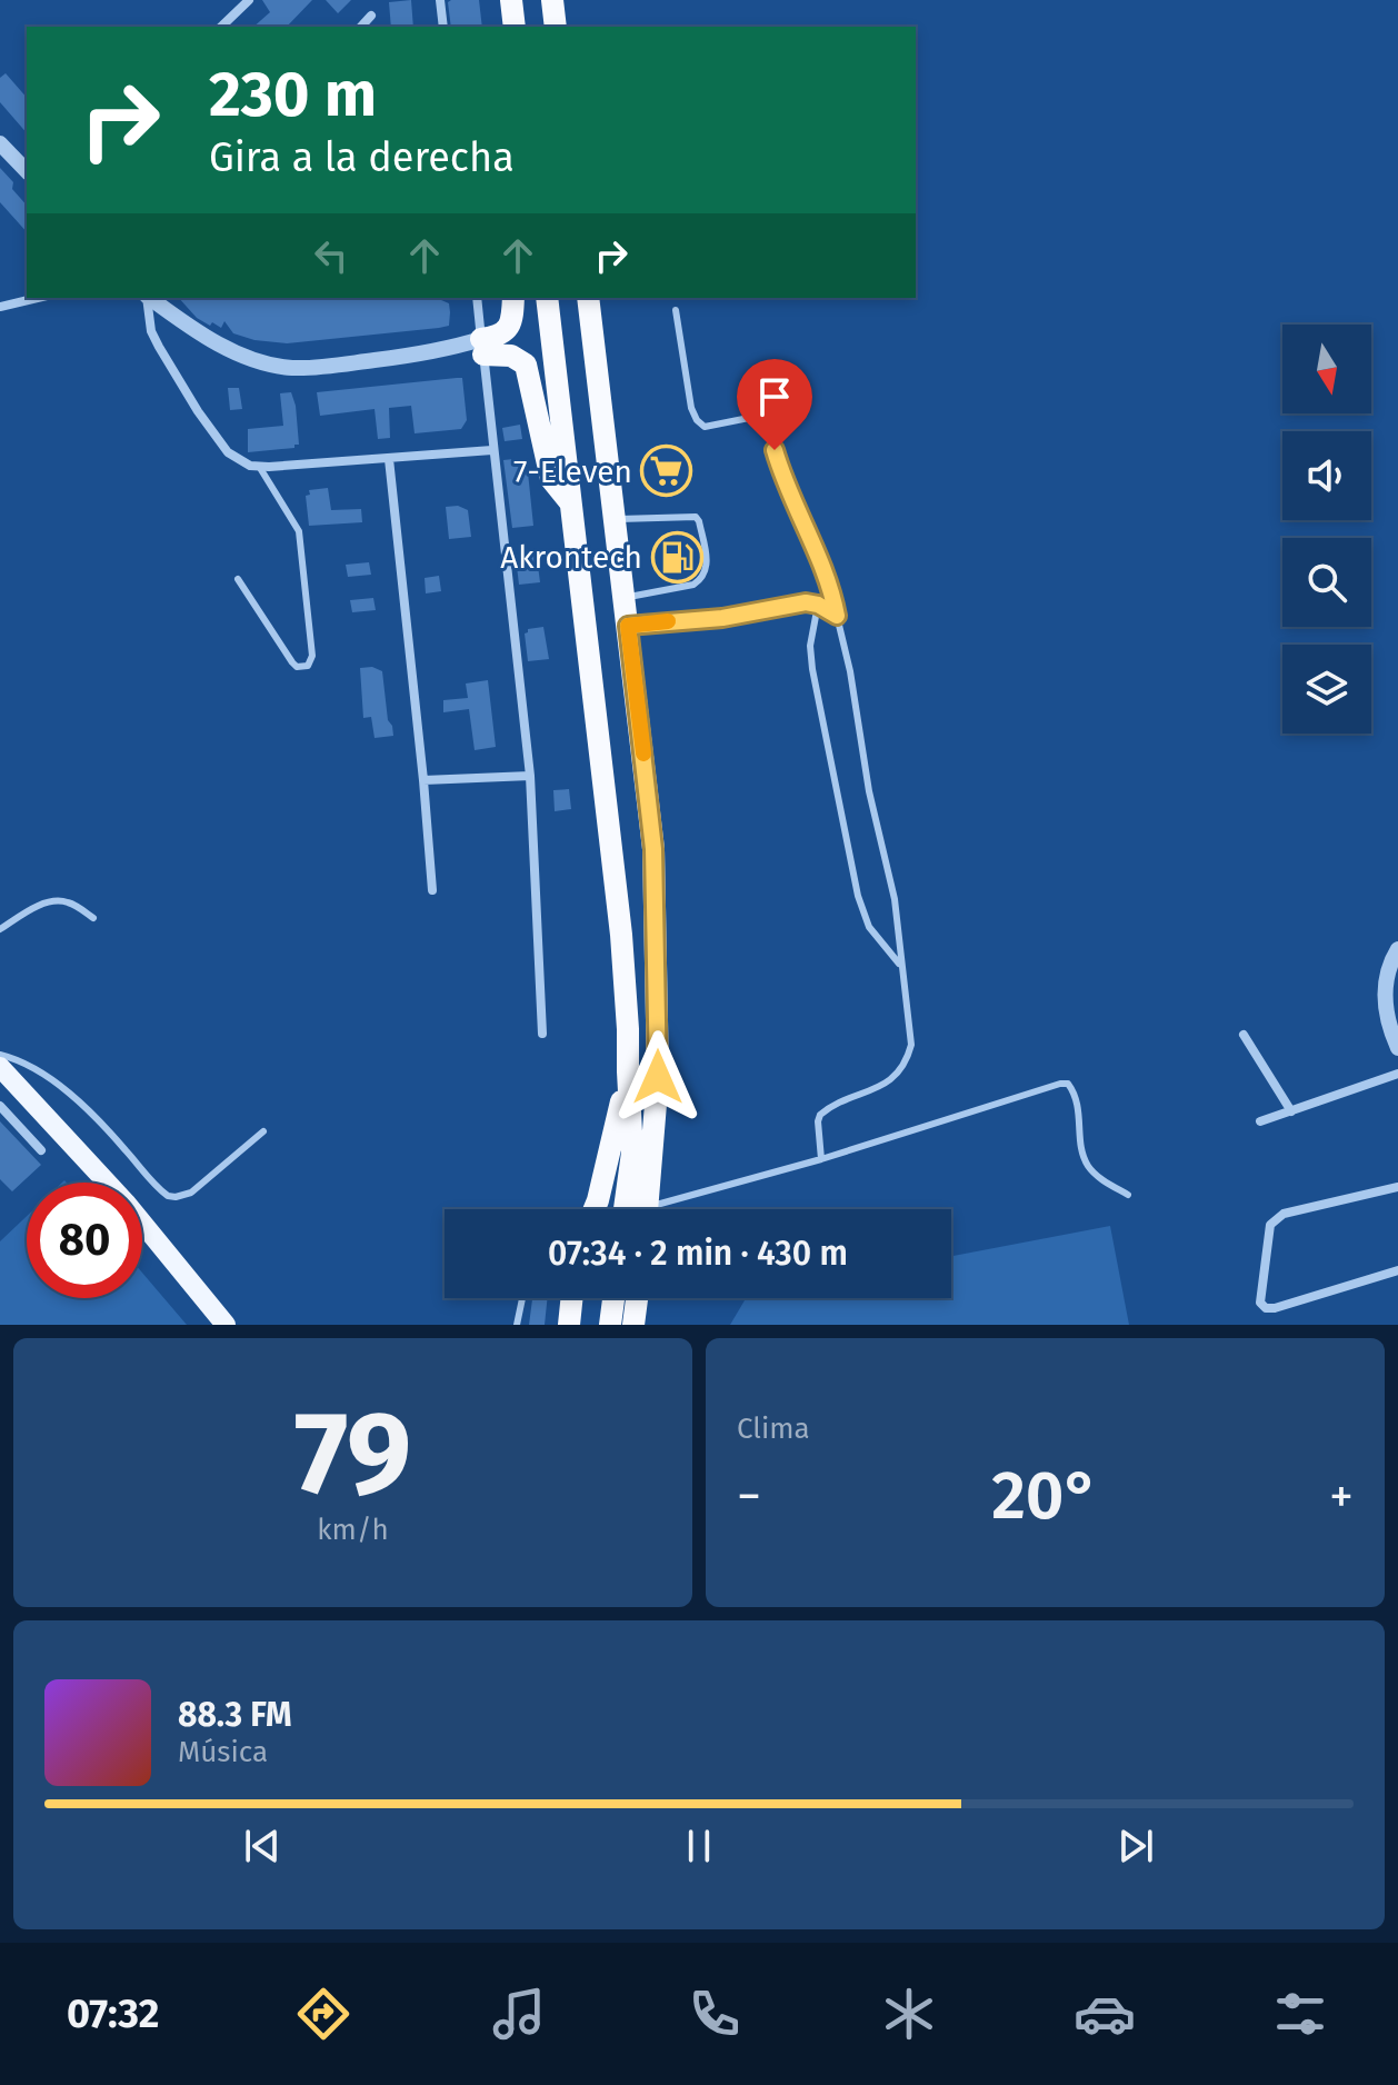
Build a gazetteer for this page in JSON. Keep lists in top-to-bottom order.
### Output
{
  "places": {
    "supermarket": ["7-Eleven"],
    "fuel station": ["Akrontech"]
  },
  "north": "bottom",
  "page": {
    "turn": ["230 m", "Gira a la derecha"],
    "limit": "80",
    "trip": "07:34 · 2 min · 430 m",
    "tile": [
      ["79", "km/h"],
      "Clima"
    ],
    "heat": ["−", "20°", "+"],
    "song": ["88.3 FM", "Música"],
    "tabs": "07:32"
  }
}
